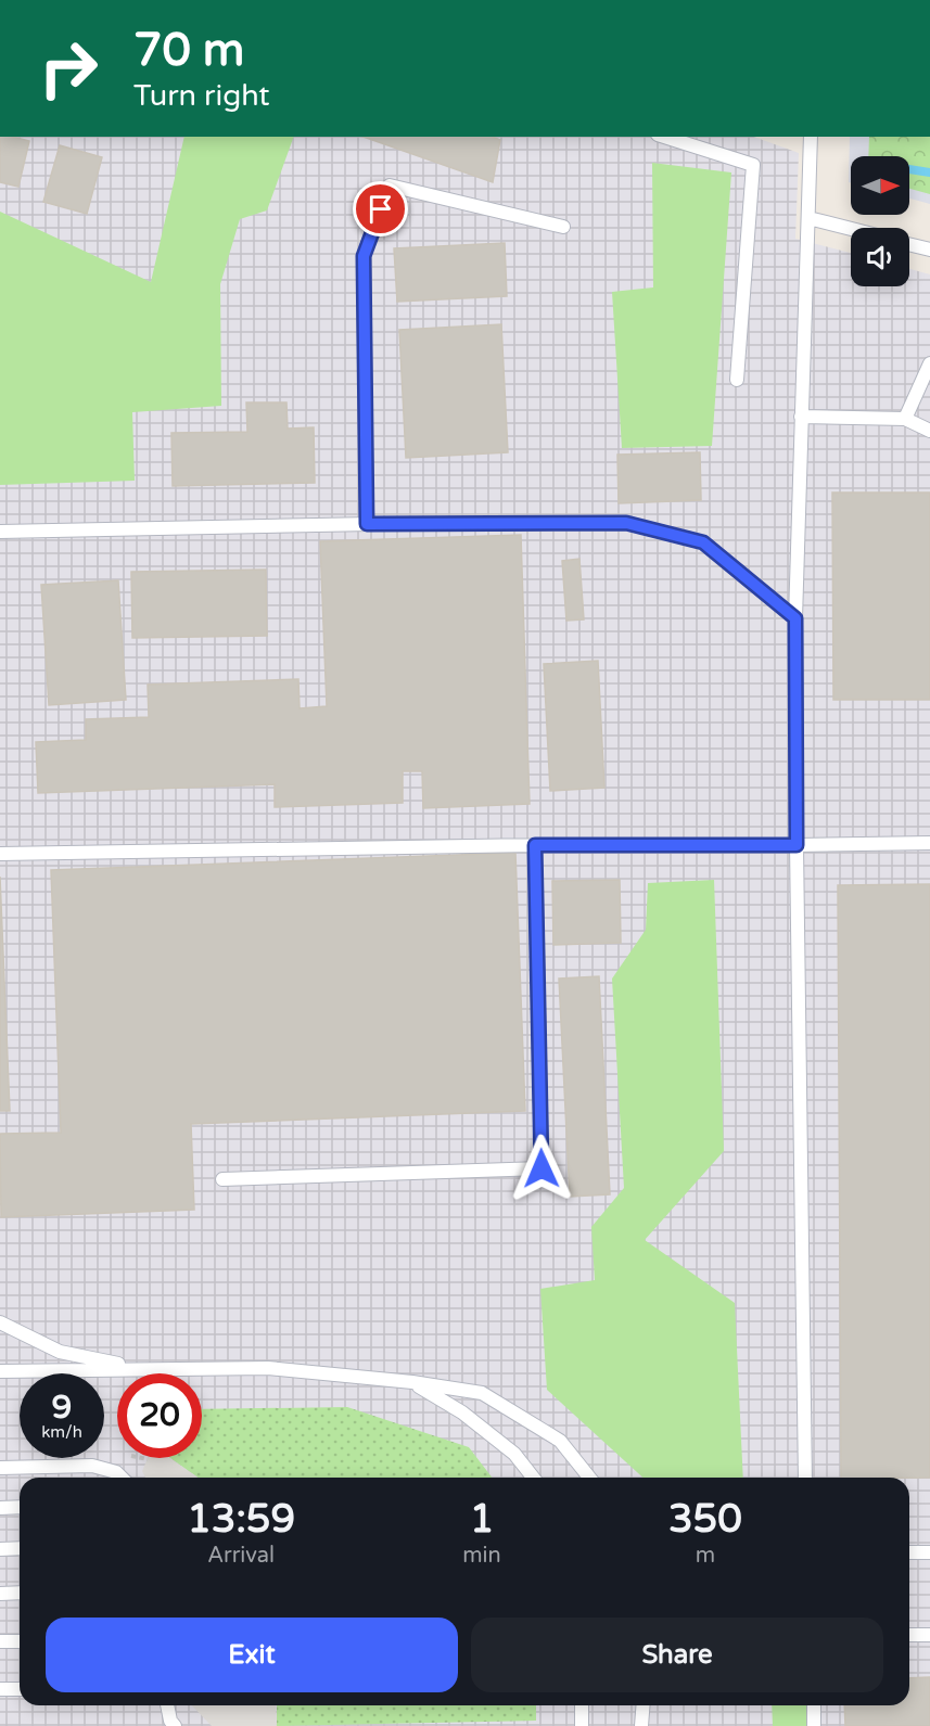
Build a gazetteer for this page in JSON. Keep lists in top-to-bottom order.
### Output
{
  "north": "right",
  "page": {
    "turn": ["70 m", "Turn right"],
    "speed": "9 km/h",
    "limit": "20",
    "eta": [
      "13:59",
      "Arrival",
      "1",
      "min",
      "350",
      "m"
    ],
    "buttons": ["Exit", "Share"]
  }
}
